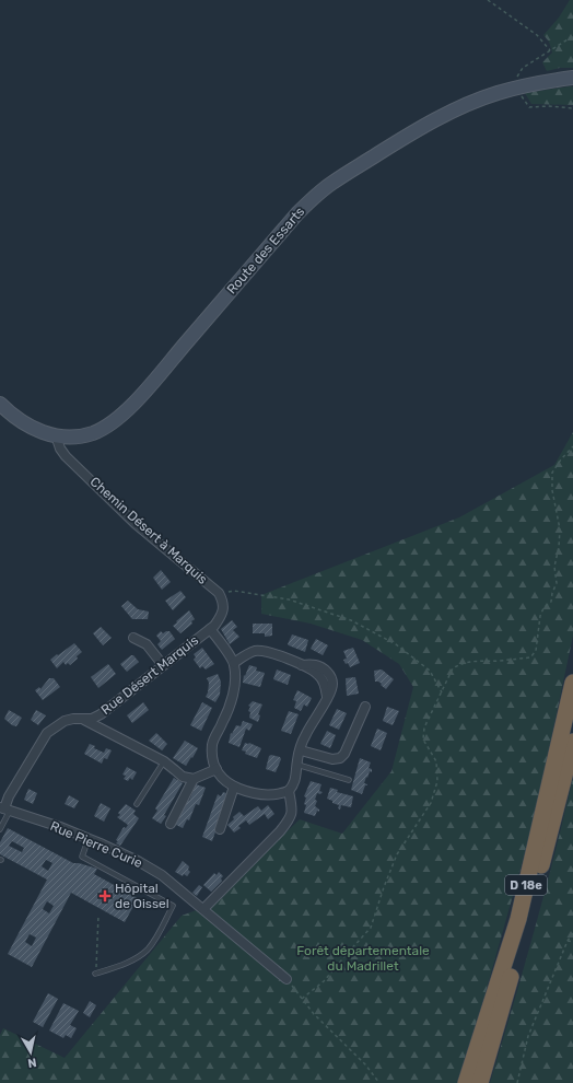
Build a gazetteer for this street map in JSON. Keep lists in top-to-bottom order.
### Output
{
  "streets": {
    "highway": ["D 18e"],
    "main road": ["Route des Essarts"],
    "street": ["Chemin Désert à Marquis", "Rue Désert Marquis", "Rue Pierre Curie"]
  },
  "crossings": [
    ["Route des Essarts", "Chemin Désert à Marquis"],
    ["Chemin Désert à Marquis", "Rue Désert Marquis"],
    ["Rue Désert Marquis", "Rue Pierre Curie"]
  ],
  "parks": ["Forêt départementale du Madrillet"],
  "places": {
    "health": ["Hôpital de Oissel"]
  },
  "north": "bottom"
}
